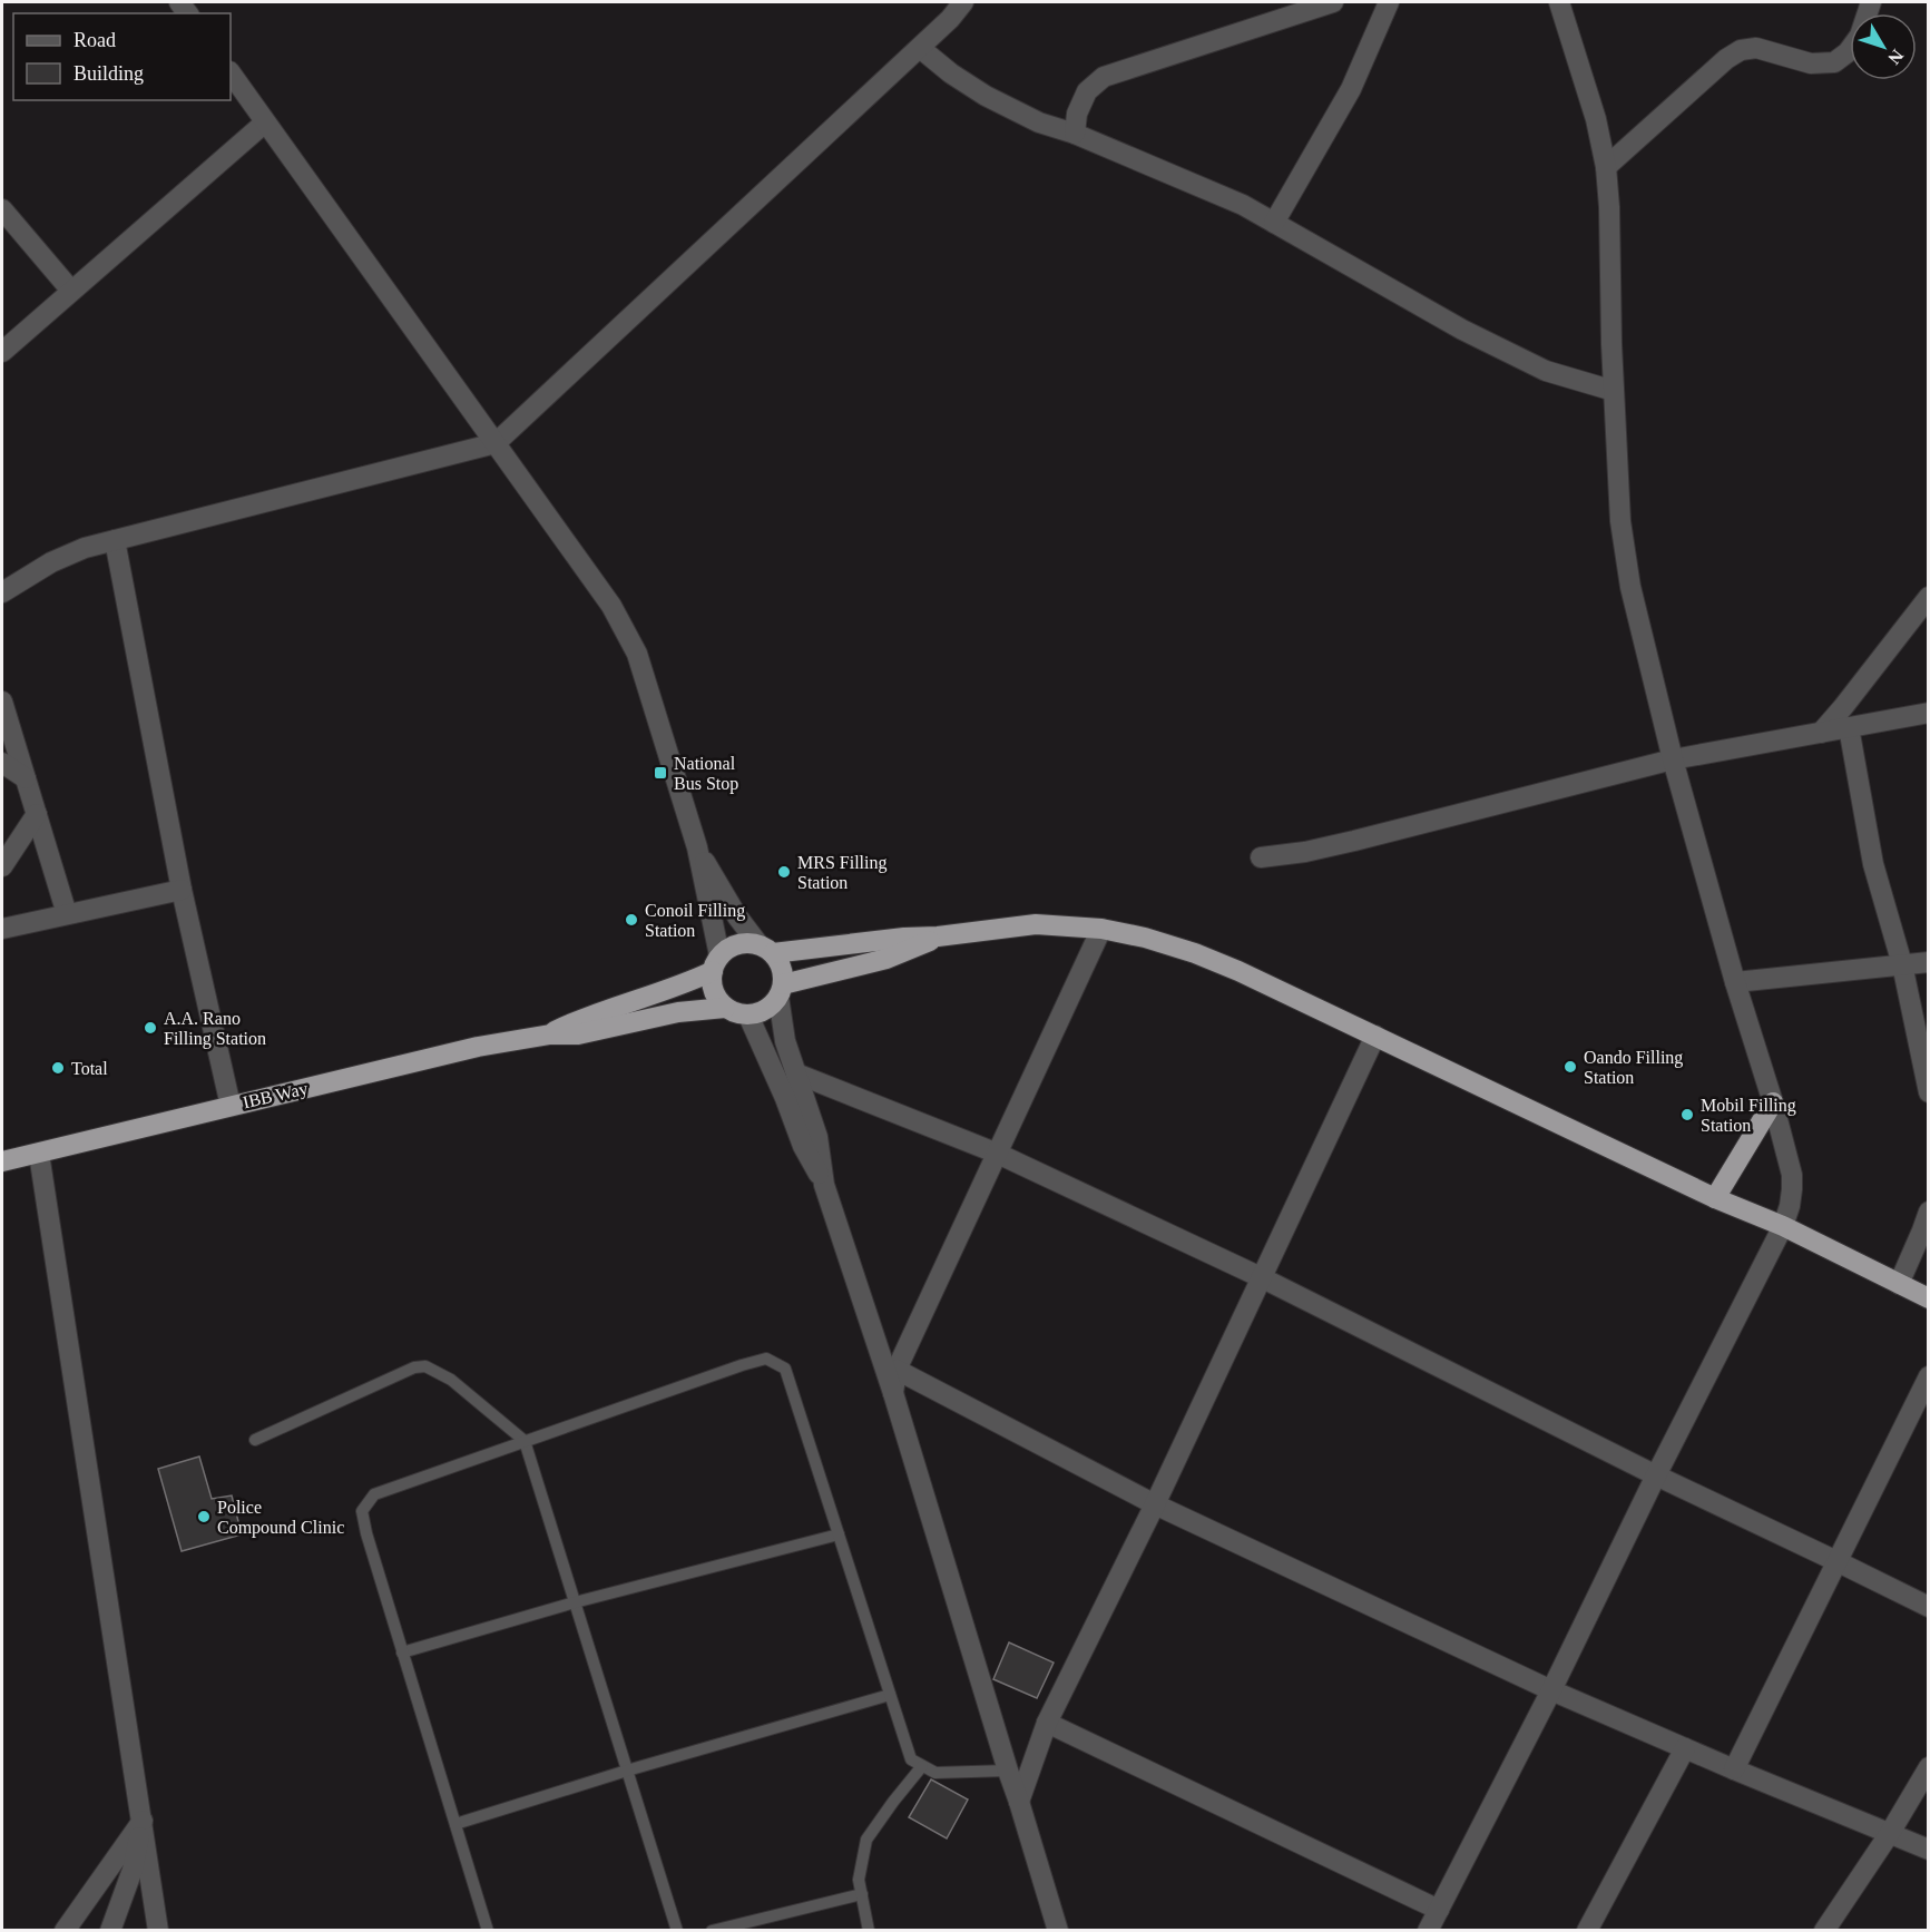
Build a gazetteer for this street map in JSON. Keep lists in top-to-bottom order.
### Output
{
  "streets": {
    "highway": ["IBB Way"]
  },
  "places": {
    "transit": ["National Bus Stop"],
    "other": [
      "MRS Filling Station",
      "Conoil Filling Station",
      "A.A. Rano Filling Station",
      "Oando Filling Station",
      "Total",
      "Mobil Filling Station",
      "Police Compound Clinic"
    ]
  },
  "legend": ["Road", "Building"],
  "north": "bottom right"
}
